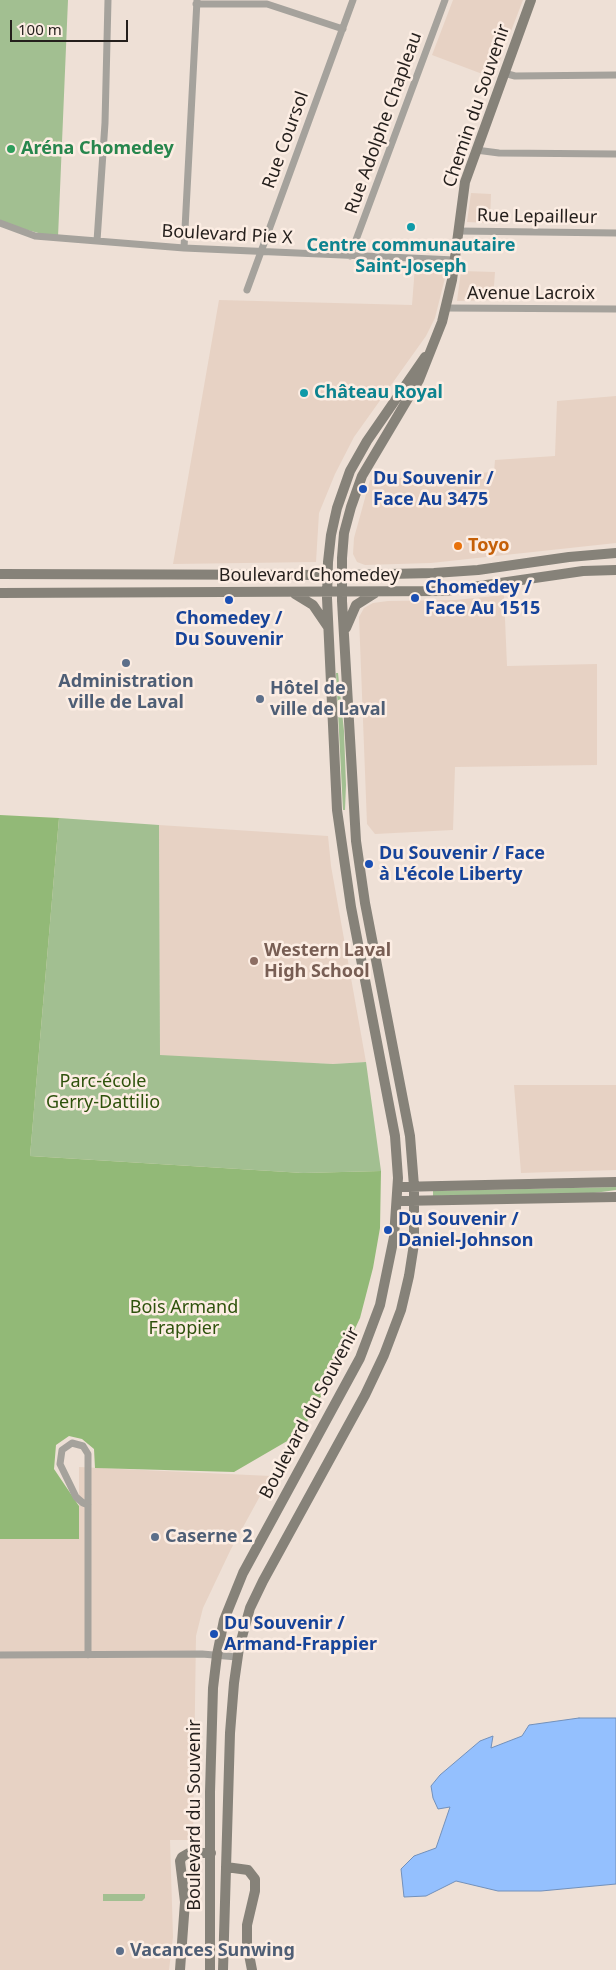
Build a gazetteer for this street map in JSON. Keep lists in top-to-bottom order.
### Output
{
  "streets": {
    "street": [
      "Chemin du Souvenir",
      "Rue Adolphe Chapleau",
      "Rue Coursol",
      "Rue Lepailleur",
      "Boulevard Pie X",
      "Avenue Lacroix",
      "Boulevard Chomedey",
      "Boulevard du Souvenir"
    ]
  },
  "crossings": [
    ["Chemin du Souvenir", "Rue Lepailleur"],
    ["Chemin du Souvenir", "Boulevard Pie X"],
    ["Chemin du Souvenir", "Avenue Lacroix"],
    ["Chemin du Souvenir", "Boulevard du Souvenir"],
    ["Rue Adolphe Chapleau", "Boulevard Pie X"],
    ["Rue Coursol", "Boulevard Pie X"],
    ["Boulevard Chomedey", "Boulevard du Souvenir"]
  ],
  "parks": ["Parc-école Gerry-Dattilio", "Bois Armand Frappier"],
  "places": [
    "Aréna Chomedey",
    "Centre communautaire Saint-Joseph",
    "Château Royal",
    "Du Souvenir / Face Au 3475",
    "Toyo",
    "Chomedey / Face Au 1515",
    "Chomedey / Du Souvenir",
    "Administration ville de Laval",
    "Hôtel de ville de Laval",
    "Du Souvenir / Face à L'école Liberty",
    "Western Laval High School",
    "Du Souvenir / Daniel-Johnson",
    "Caserne 2",
    "Du Souvenir / Armand-Frappier",
    "Vacances Sunwing"
  ],
  "scale_bar": "100 m"
}
